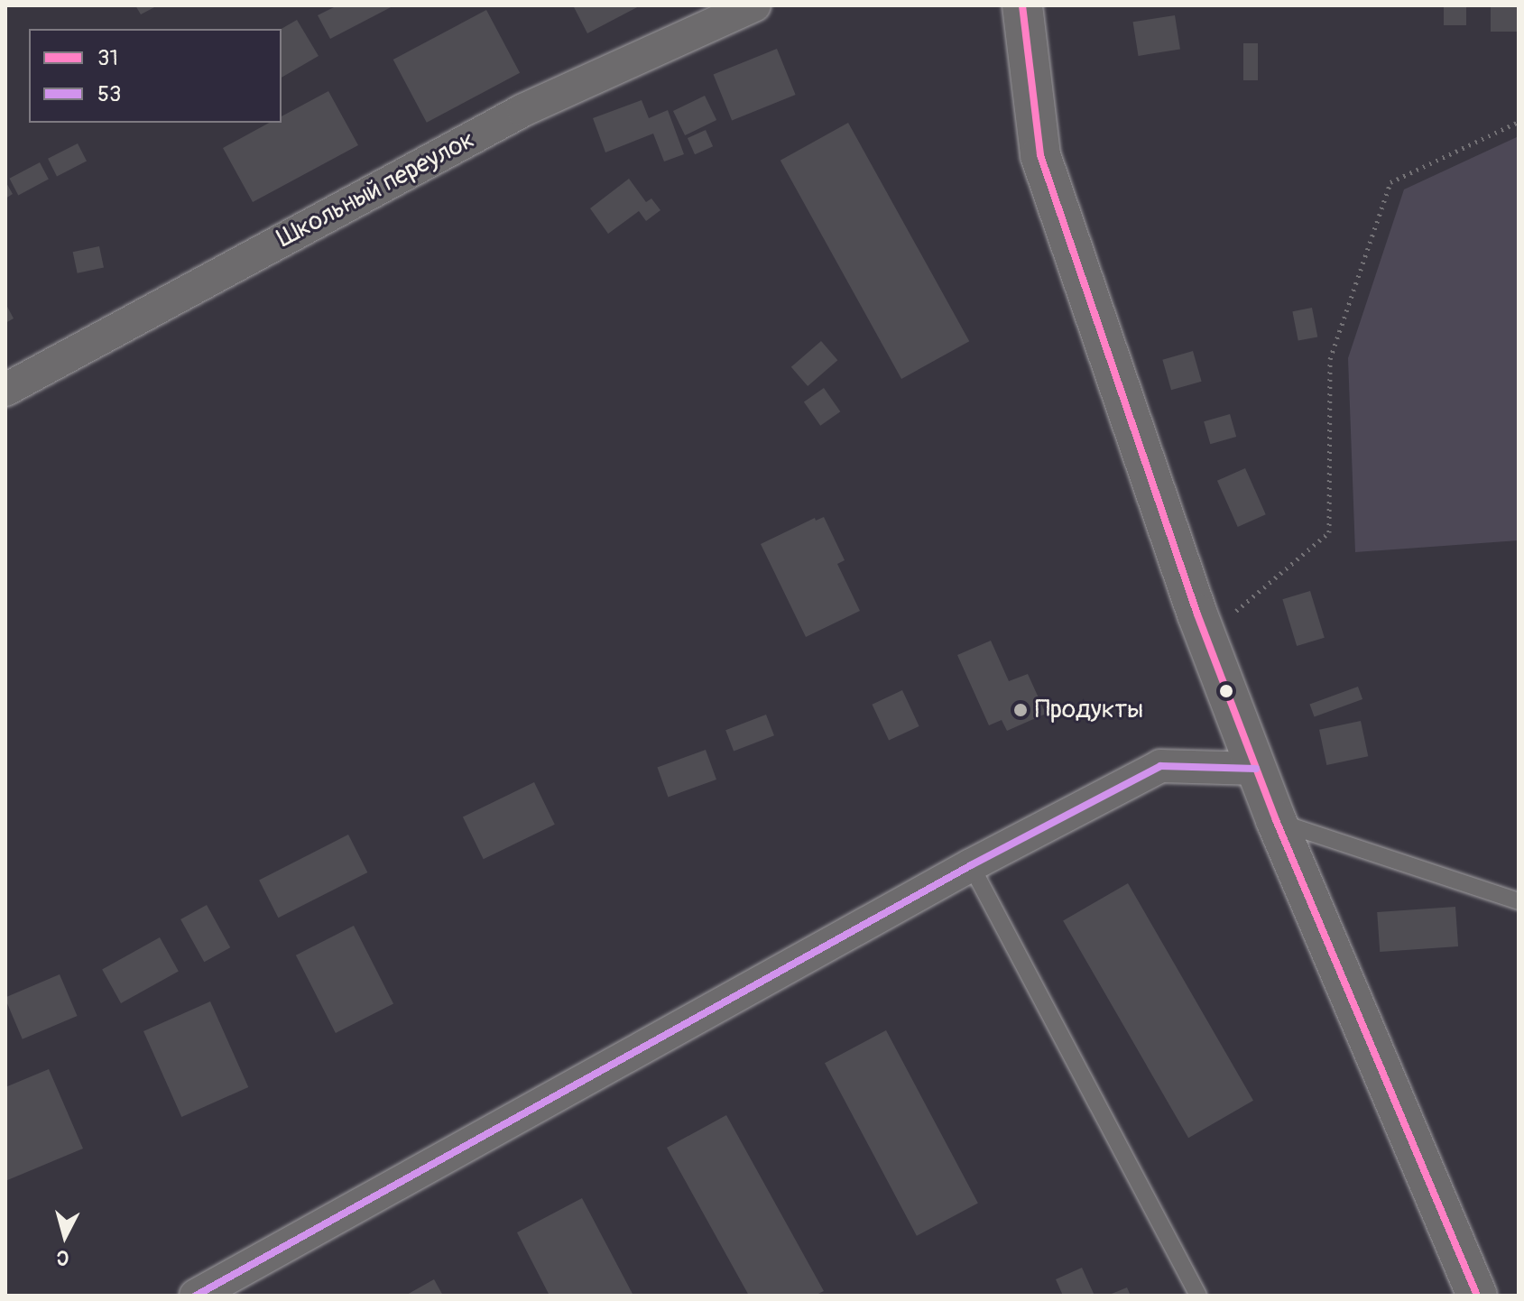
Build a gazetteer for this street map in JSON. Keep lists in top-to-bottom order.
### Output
{
  "streets": {
    "street": ["Школьный переулок"]
  },
  "places": ["Продукты"],
  "lines": ["transit line 31", "transit line 53"],
  "legend": ["31", "53"],
  "north": "bottom"
}
